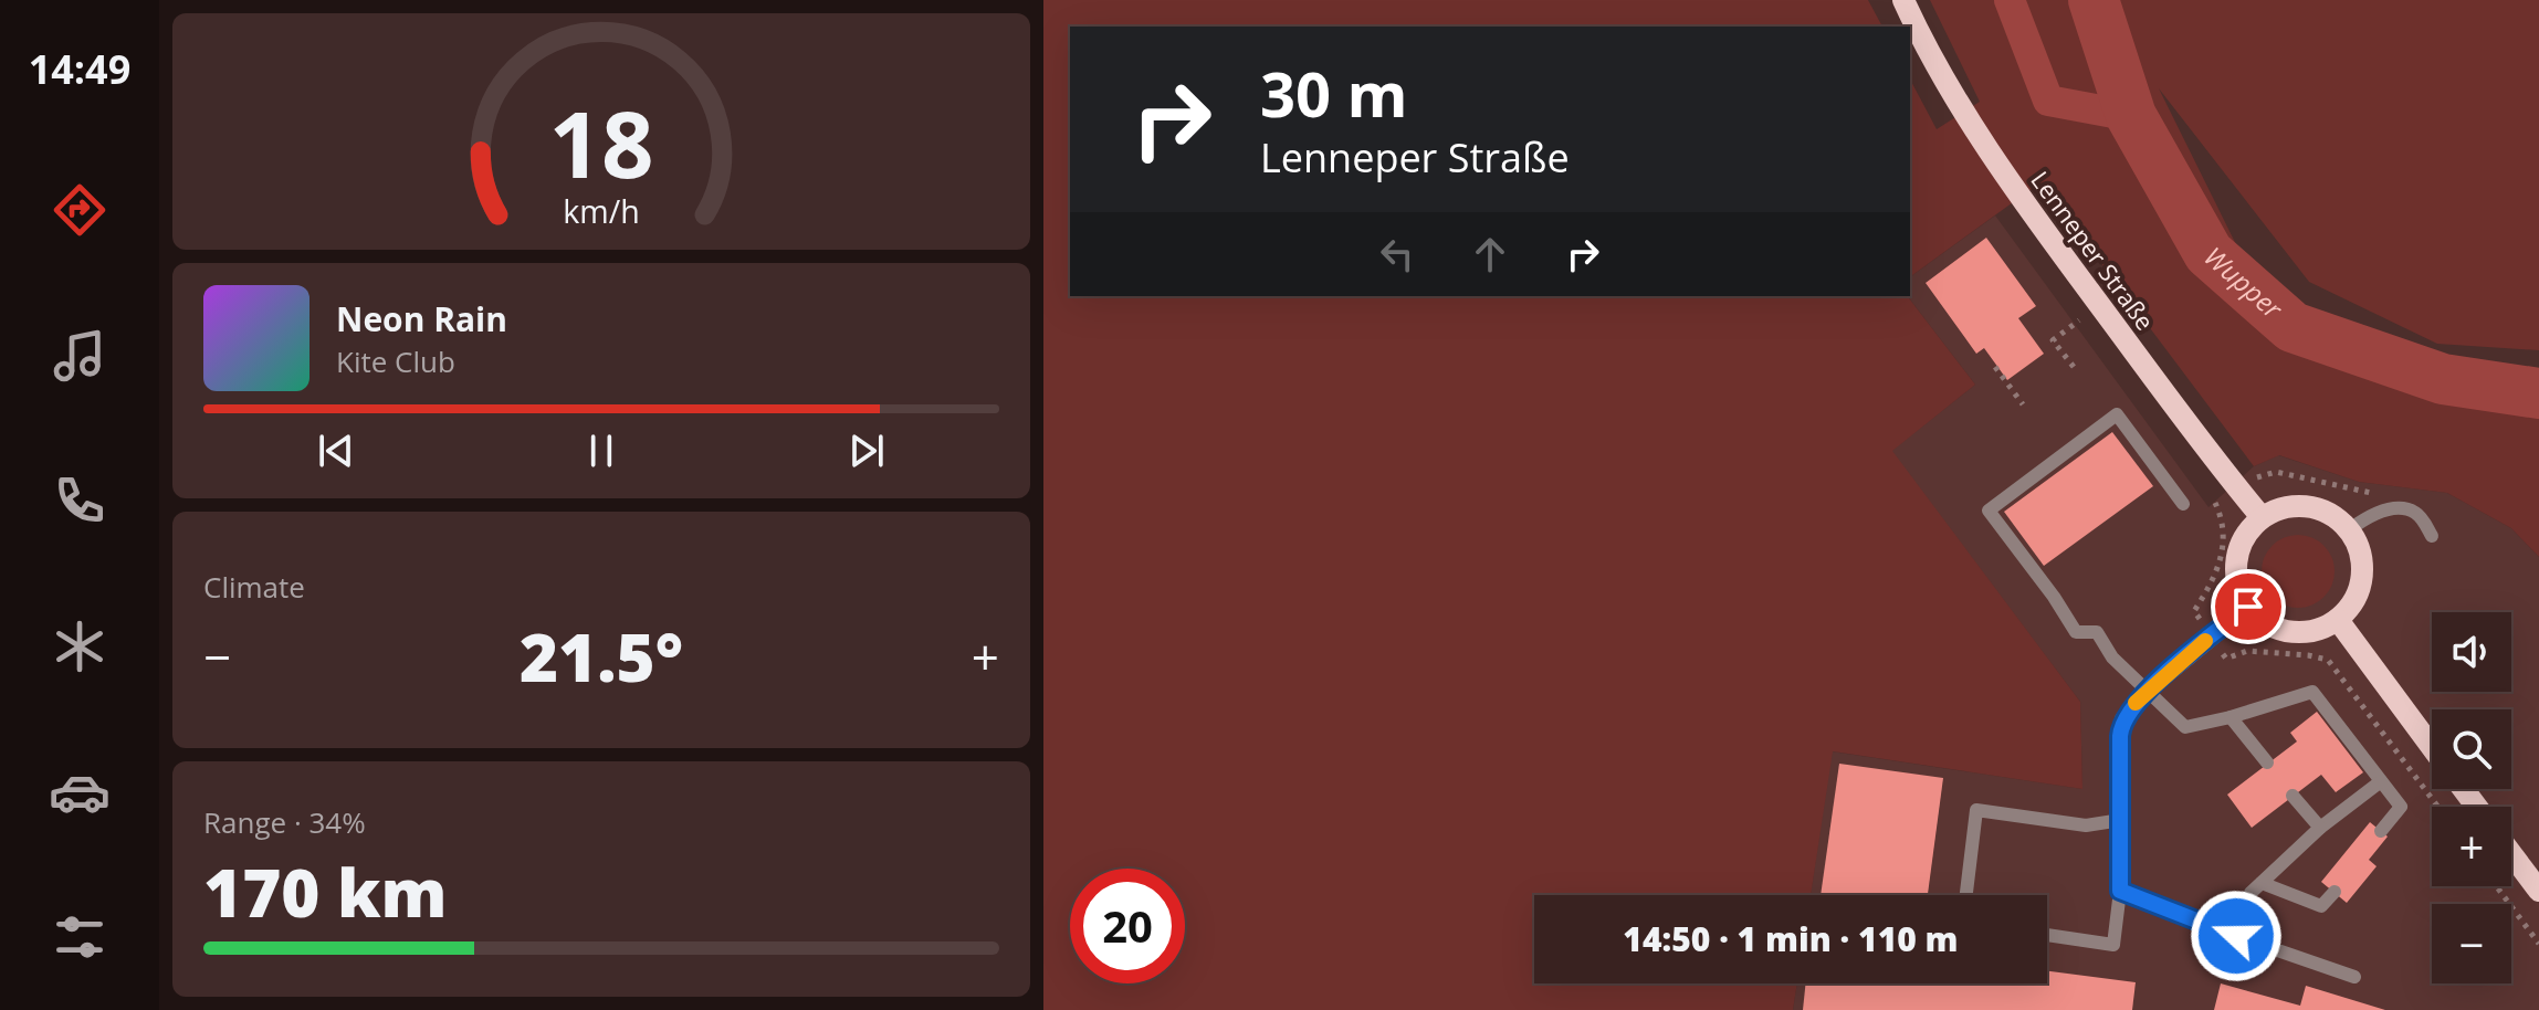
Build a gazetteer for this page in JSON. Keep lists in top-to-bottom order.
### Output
{
  "streets": {
    "main road": ["Lenneper Straße"]
  },
  "water": ["Wupper"],
  "page": {
    "tabs": "14:49",
    "turn": ["30 m", "Lenneper Straße"],
    "song": ["Neon Rain", "Kite Club"],
    "tile": [
      "Climate",
      ["Range · 34%", "170 km"]
    ],
    "map_buttons": ["+", "−"],
    "heat": ["−", "21.5°", "+"],
    "limit": "20",
    "trip": "14:50 · 1 min · 110 m",
    "gauge": ["18", "km/h"]
  }
}
